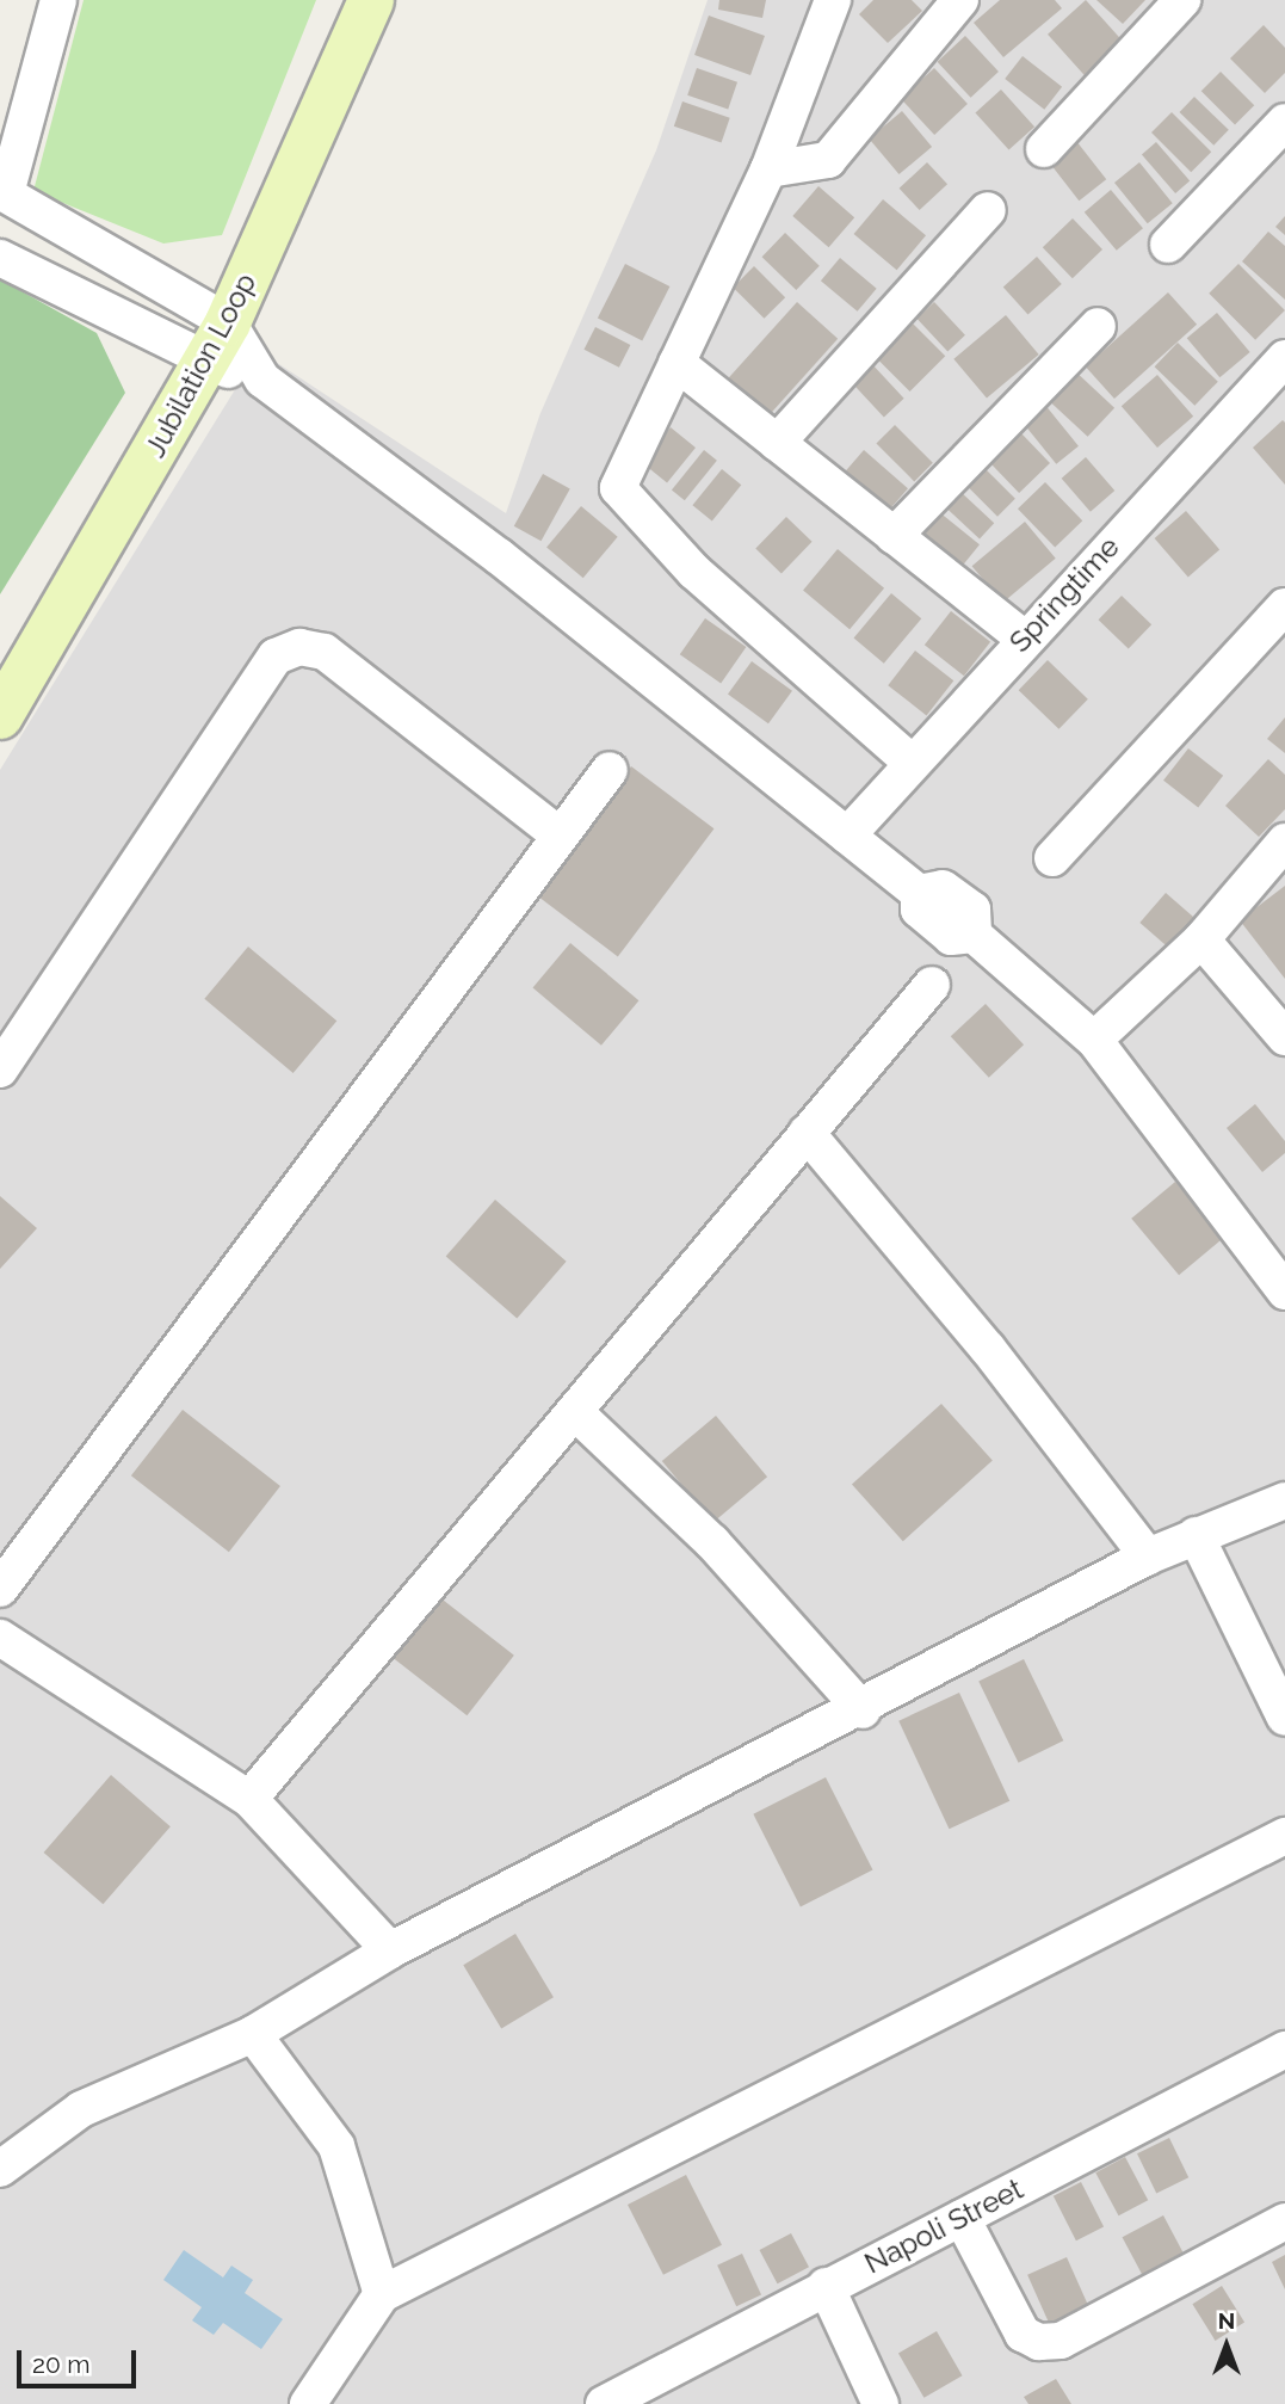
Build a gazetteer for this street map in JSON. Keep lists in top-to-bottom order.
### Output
{
  "streets": {
    "main road": ["Jubilation Loop"],
    "street": ["Springtime", "Napoli Street"]
  },
  "scale_bar": "20 m",
  "north": "top"
}
